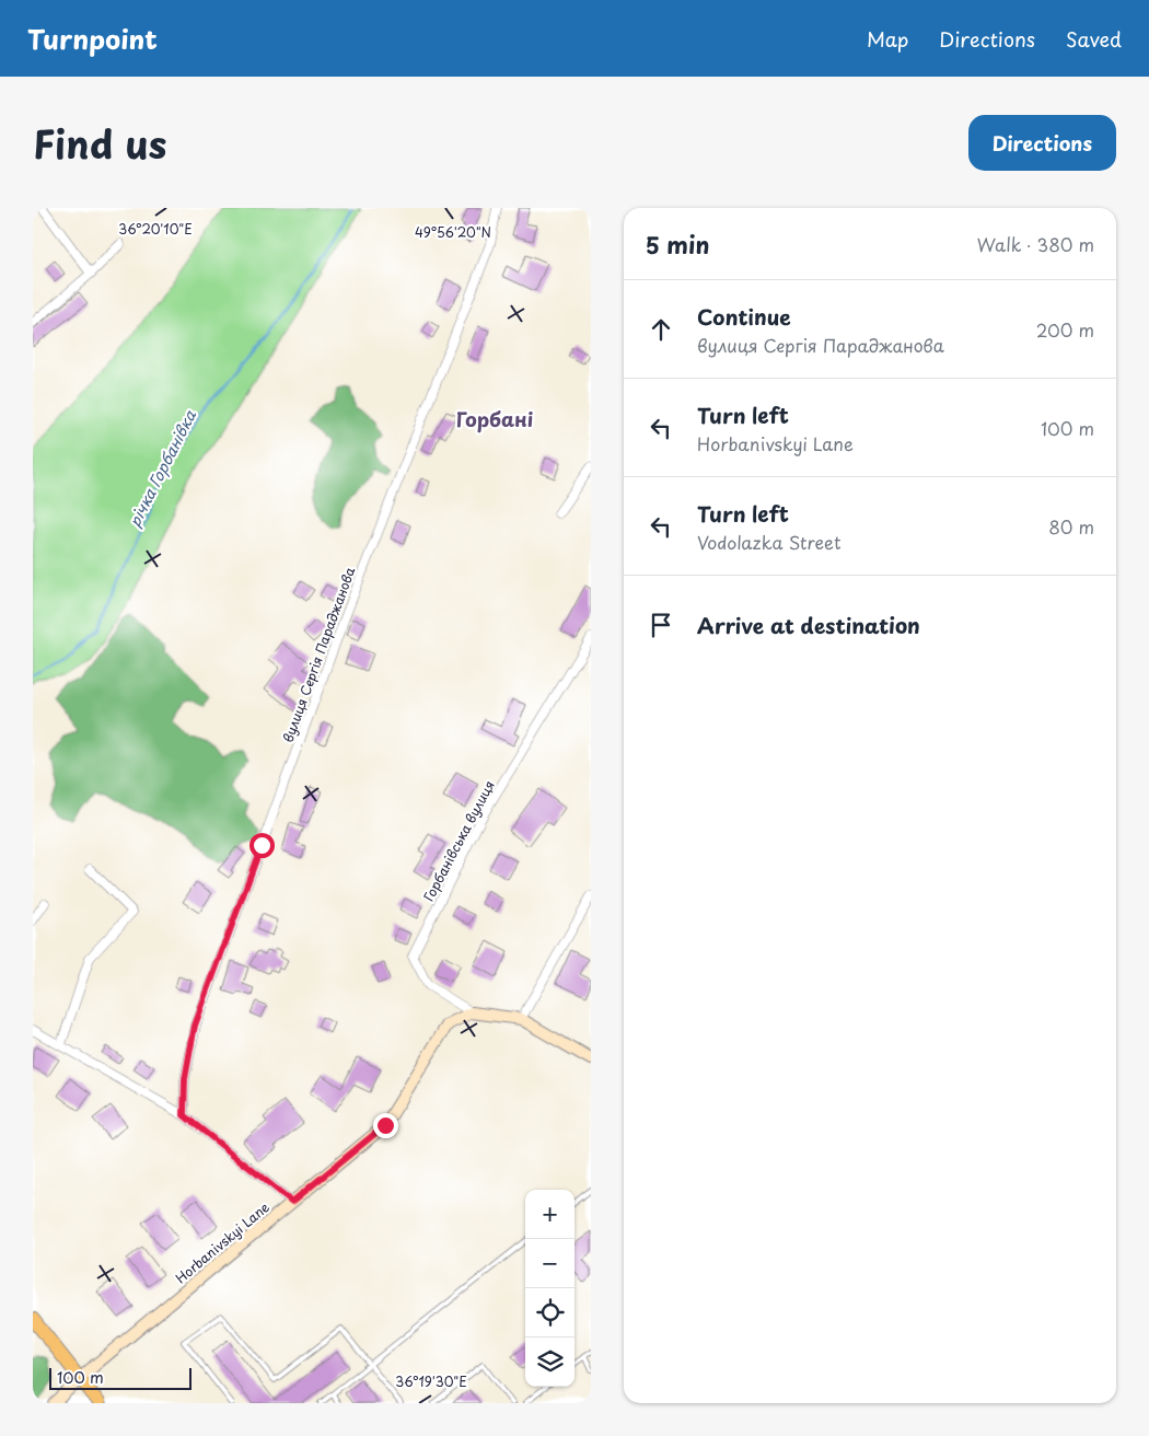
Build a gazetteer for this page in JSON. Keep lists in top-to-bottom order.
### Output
{
  "streets": {
    "street": ["вулиця Сергія Параджанова", "Горбанівська вулиця", "Horbanivskyi Lane"]
  },
  "crossings": [
    ["вулиця Сергія Параджанова", "Horbanivskyi Lane"]
  ],
  "districts": ["Горбані"],
  "water": ["річка Горбанівка"],
  "scale_bar": "100 m",
  "page": {
    "header": "Turnpoint",
    "nav": ["Map", "Directions", "Saved"],
    "title": "Find us",
    "buttons": "Directions",
    "heading": ["5 min", "Walk · 380 m"],
    "list": [
      ["Continue", "вулиця Сергія Параджанова", "200 m"],
      ["Turn left", "Horbanivskyi Lane", "100 m"],
      ["Turn left", "Vodolazka Street", "80 m"],
      "Arrive at destination"
    ],
    "map_buttons": ["+", "−"],
    "scale": "100 m"
  },
  "coordinates": ["36°20'10\"E", "49°56'20\"N", "36°19'30\"E"]
}
